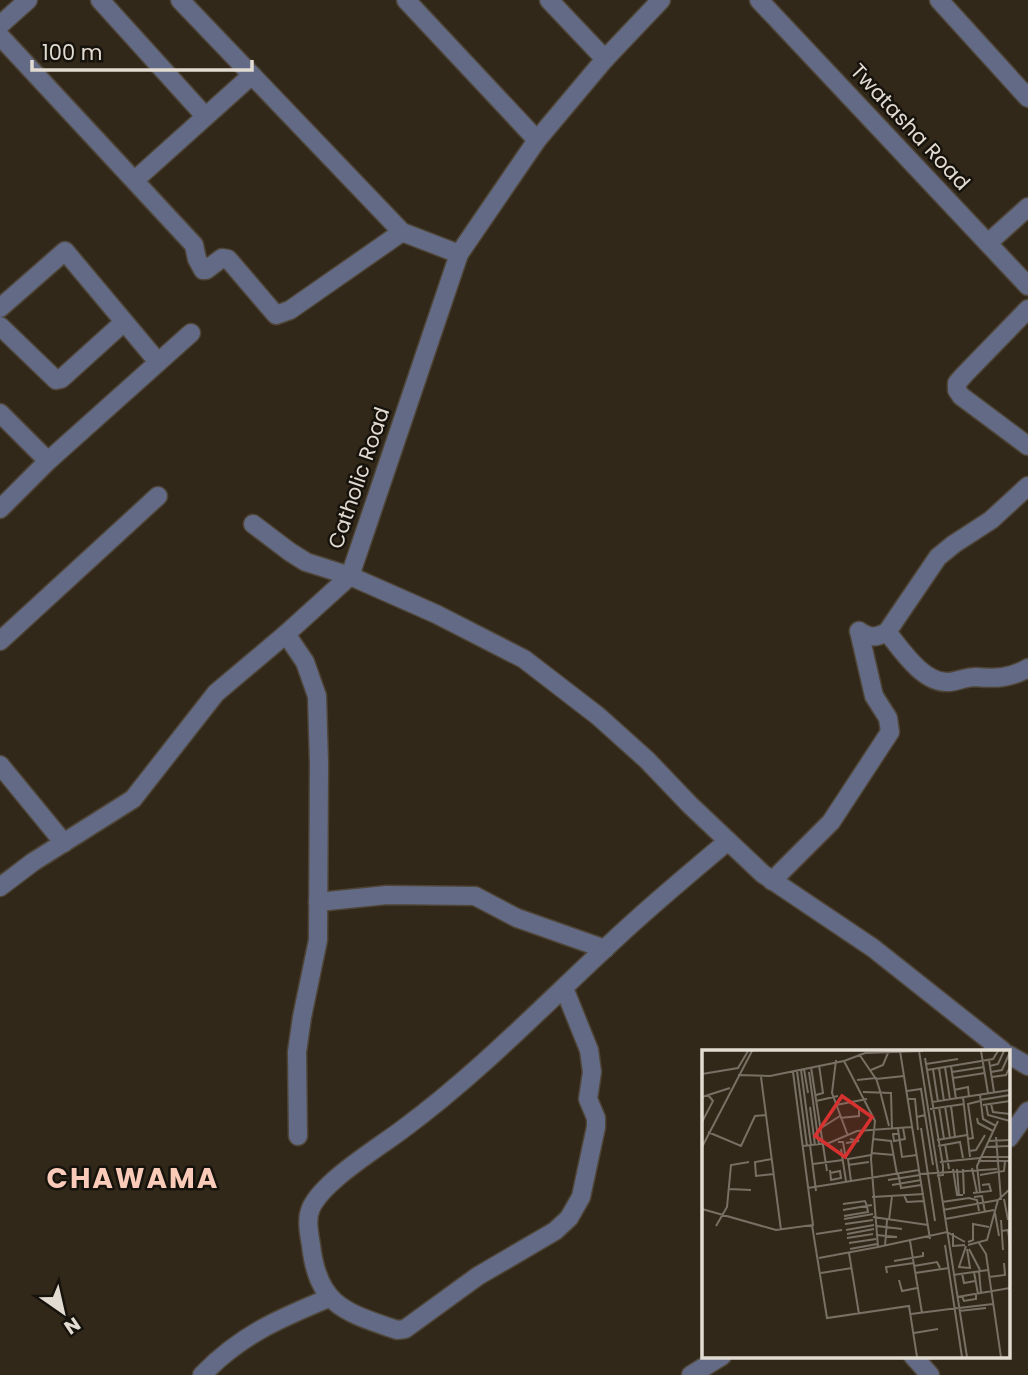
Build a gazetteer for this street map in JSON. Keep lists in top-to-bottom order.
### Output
{
  "streets": {
    "street": ["Twatasha Road", "Catholic Road"]
  },
  "districts": ["CHAWAMA"],
  "scale_bar": "100 m",
  "north": "bottom right"
}
